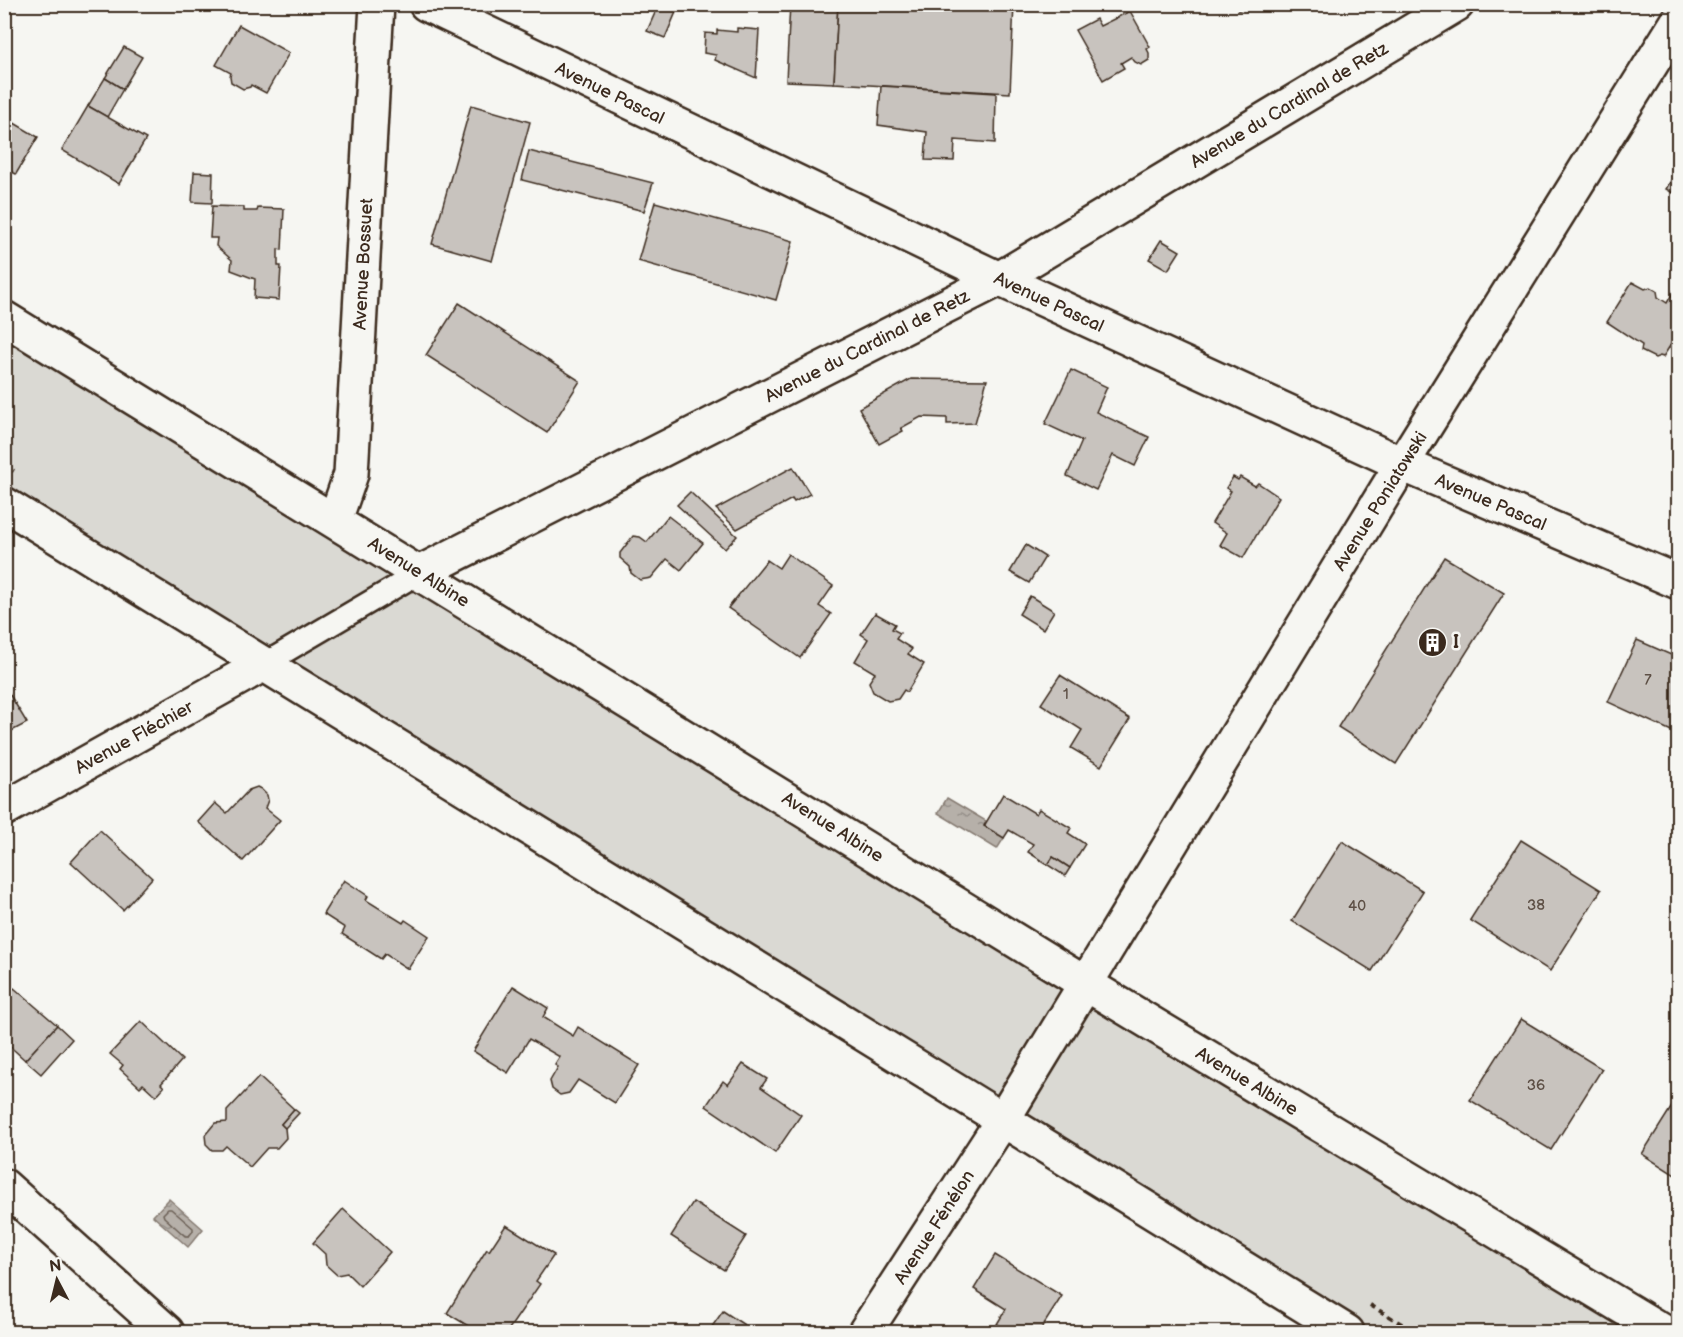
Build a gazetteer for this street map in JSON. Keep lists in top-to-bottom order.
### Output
{
  "streets": {
    "street": [
      "Avenue Pascal",
      "Avenue du Cardinal de Retz",
      "Avenue Bossuet",
      "Avenue Poniatowski",
      "Avenue Albine",
      "Avenue Fléchier",
      "Avenue Fénélon"
    ]
  },
  "crossings": [
    ["Avenue Pascal", "Avenue du Cardinal de Retz"],
    ["Avenue Pascal", "Avenue Poniatowski"],
    ["Avenue du Cardinal de Retz", "Avenue Albine"],
    ["Avenue Bossuet", "Avenue Albine"],
    ["Avenue Poniatowski", "Avenue Albine"],
    ["Avenue Poniatowski", "Avenue Fénélon"]
  ],
  "places": {
    "building": ["I"]
  },
  "house_numbers": [
    "7",
    "1",
    "38",
    "40",
    "36"
  ],
  "north": "top"
}
